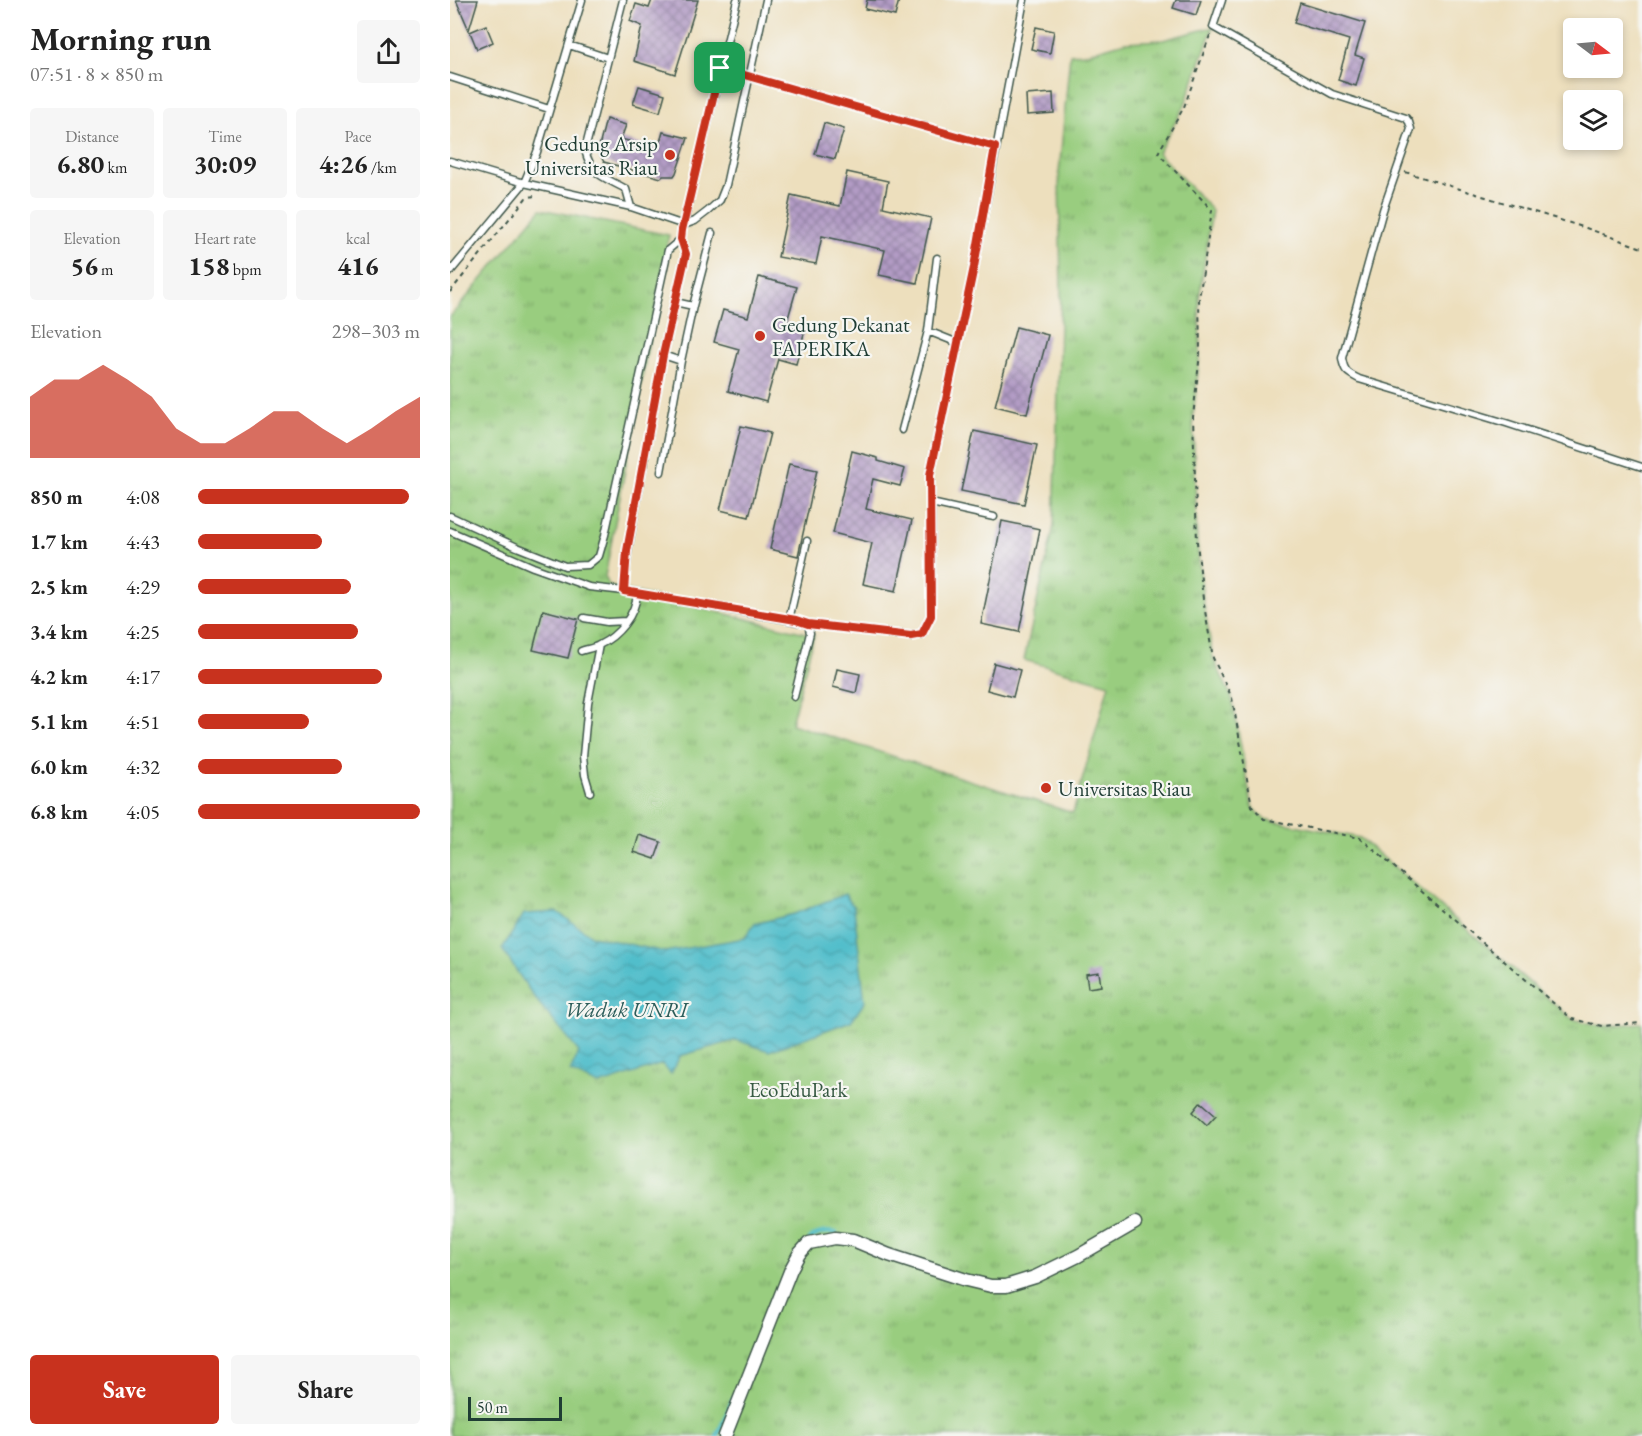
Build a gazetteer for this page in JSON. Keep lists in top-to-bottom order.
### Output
{
  "water": ["Waduk UNRI"],
  "parks": ["EcoEduPark"],
  "places": ["Gedung Arsip Universitas Riau", "Gedung Dekanat FAPERIKA", "Universitas Riau"],
  "scale_bar": "50 m",
  "north": "right",
  "page": {
    "heading": ["Morning run", "07:51 · 8 × 850 m"],
    "stats": [
      ["Distance", "6.80 km"],
      ["Time", "30:09"],
      ["Pace", "4:26 /km"],
      ["Elevation", "56 m"],
      ["Heart rate", "158 bpm"],
      ["kcal", "416"]
    ],
    "chart": ["Elevation", "298–303 m"],
    "list": [
      {
        "name": "850 m",
        "note": "4:08"
      },
      {
        "name": "1.7 km",
        "note": "4:43"
      },
      {
        "name": "2.5 km",
        "note": "4:29"
      },
      {
        "name": "3.4 km",
        "note": "4:25"
      },
      {
        "name": "4.2 km",
        "note": "4:17"
      },
      {
        "name": "5.1 km",
        "note": "4:51"
      },
      {
        "name": "6.0 km",
        "note": "4:32"
      },
      {
        "name": "6.8 km",
        "note": "4:05"
      }
    ],
    "buttons": ["Save", "Share"],
    "scale": "50 m"
  }
}
